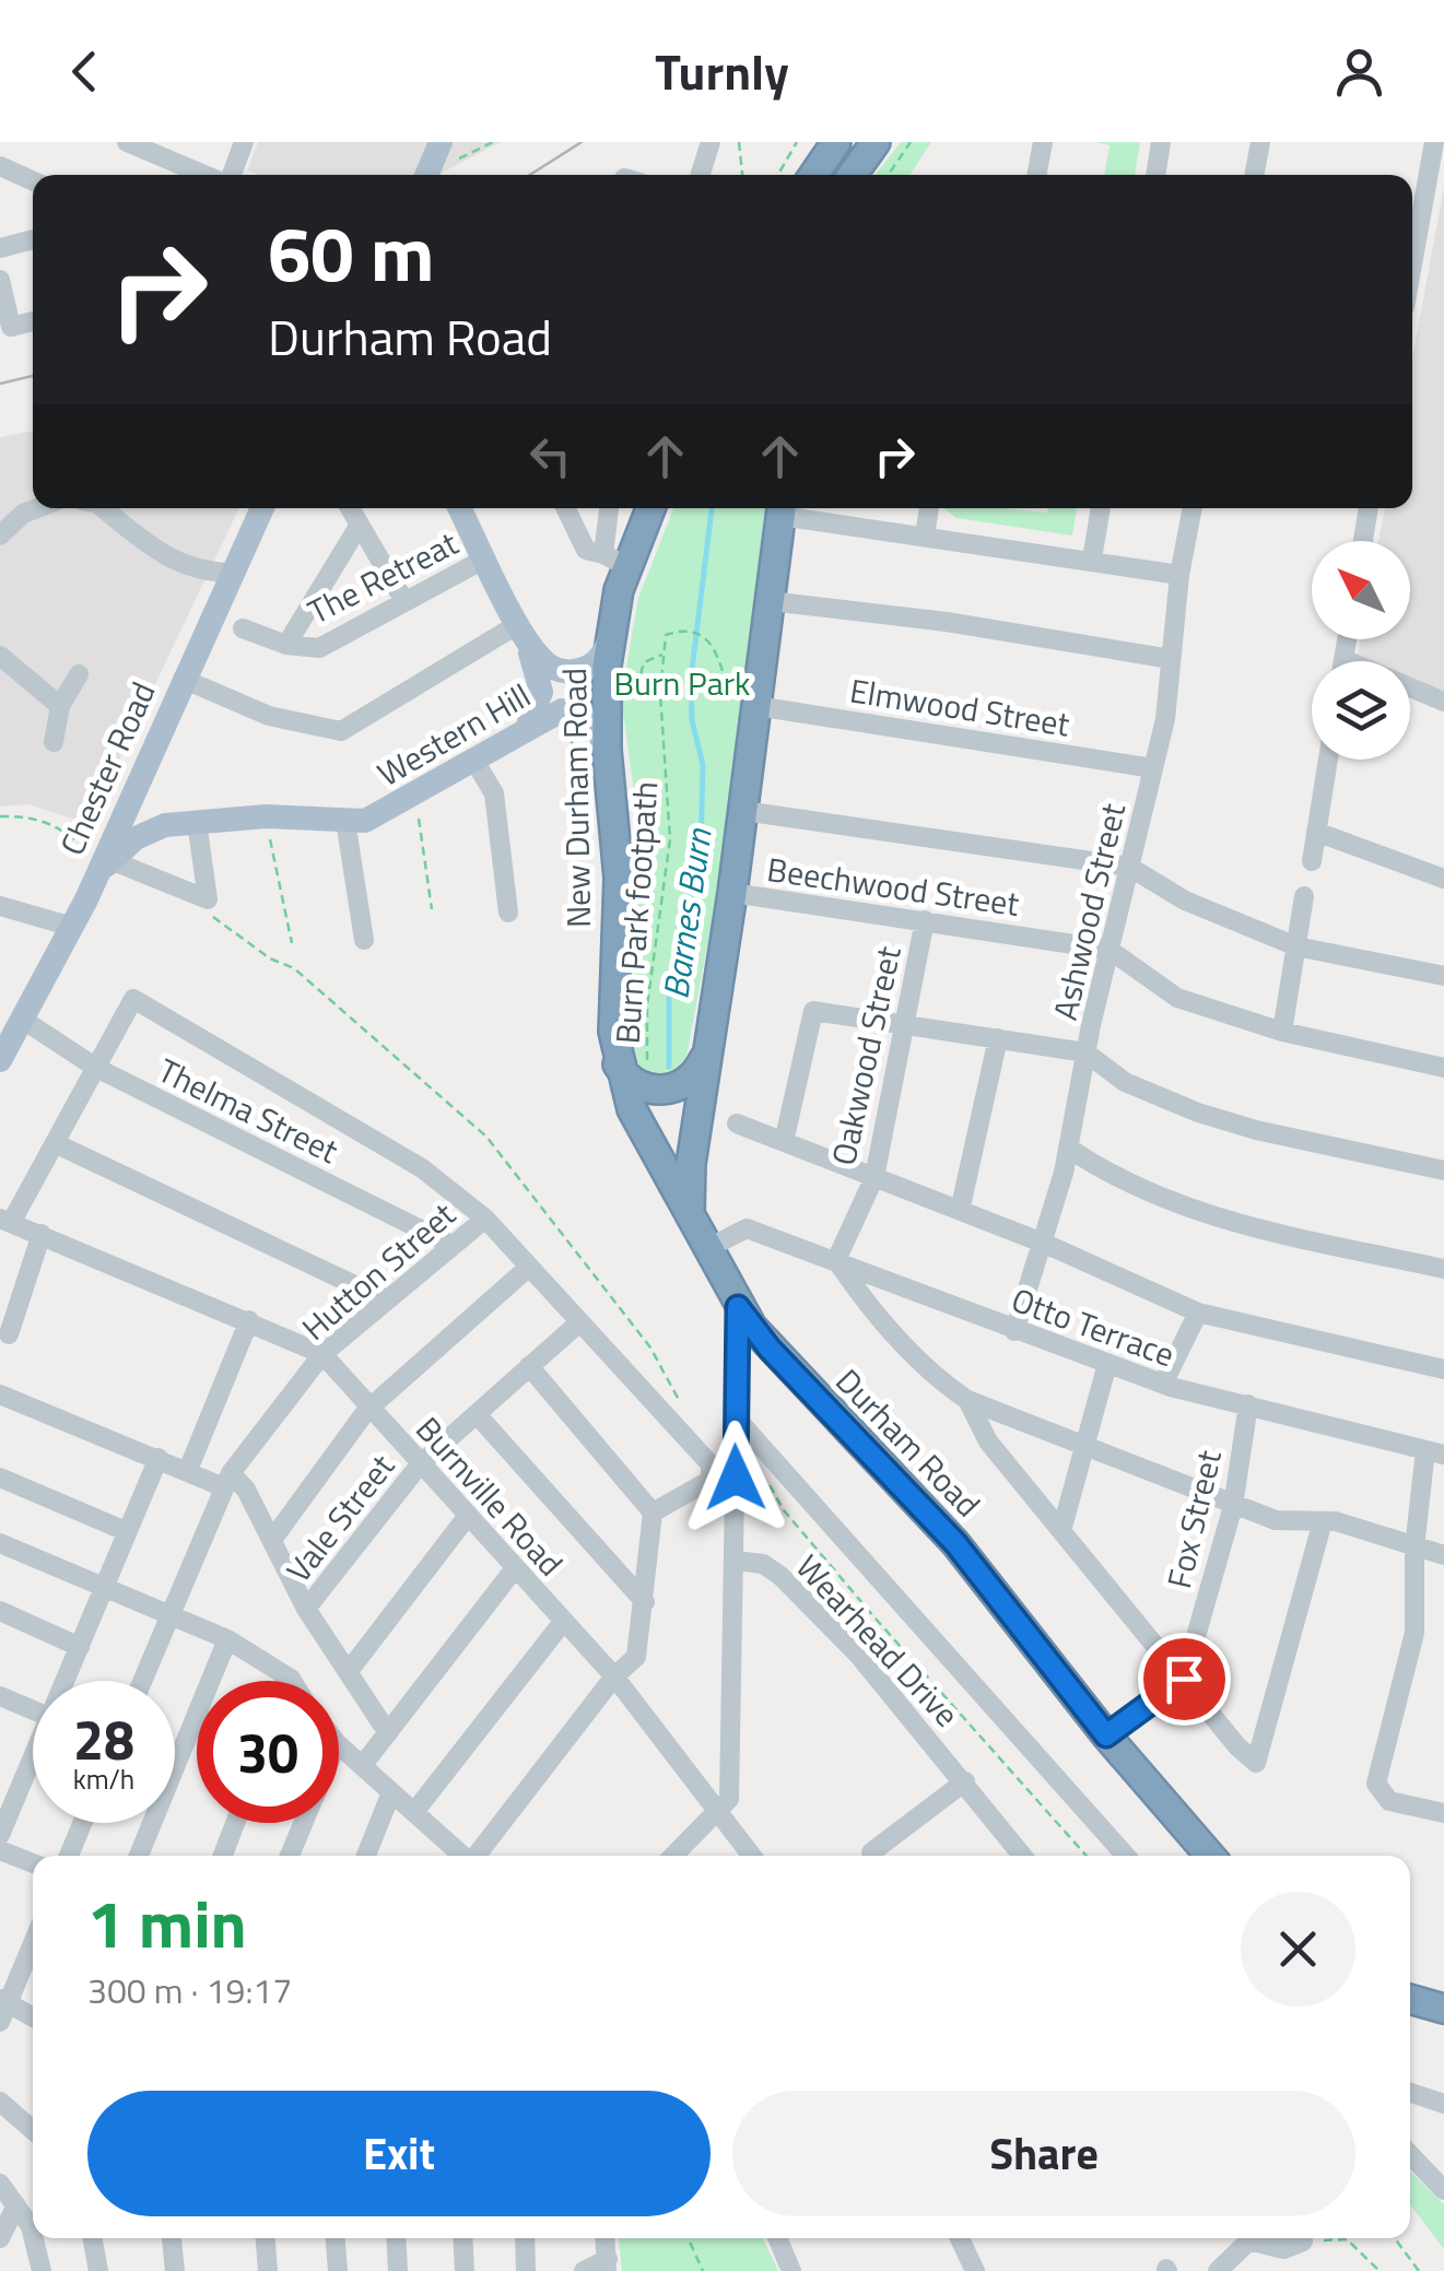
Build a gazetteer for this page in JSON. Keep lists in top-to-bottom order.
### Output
{
  "streets": {
    "highway": ["New Durham Road", "Durham Road"],
    "main road": ["Western Hill", "Chester Road"],
    "street": [
      "The Retreat",
      "Elmwood Street",
      "Beechwood Street",
      "Ashwood Street",
      "Oakwood Street",
      "Thelma Street",
      "Hutton Street",
      "Otto Terrace",
      "Burnville Road",
      "Vale Street",
      "Fox Street",
      "Wearhead Drive"
    ],
    "path": ["Burn Park footpath"]
  },
  "crossings": [
    ["Elmwood Street", "Ashwood Street"],
    ["Western Hill", "Chester Road"],
    ["Western Hill", "New Durham Road"],
    ["Chester Road", "Thelma Street"],
    ["New Durham Road", "Durham Road"],
    ["Beechwood Street", "Ashwood Street"],
    ["Beechwood Street", "Oakwood Street"],
    ["Ashwood Street", "Otto Terrace"],
    ["Oakwood Street", "Otto Terrace"],
    ["Thelma Street", "Hutton Street"],
    ["Hutton Street", "Burnville Road"],
    ["Otto Terrace", "Durham Road"],
    ["Otto Terrace", "Fox Street"],
    ["Burnville Road", "Vale Street"]
  ],
  "water": ["Barnes Burn"],
  "parks": ["Burn Park"],
  "north": "top left",
  "page": {
    "header": "Turnly",
    "turn": ["60 m", "Durham Road"],
    "speed": "28 km/h",
    "limit": "30",
    "heading": ["1 min", "300 m · 19:17"],
    "buttons": ["Exit", "Share"]
  }
}
